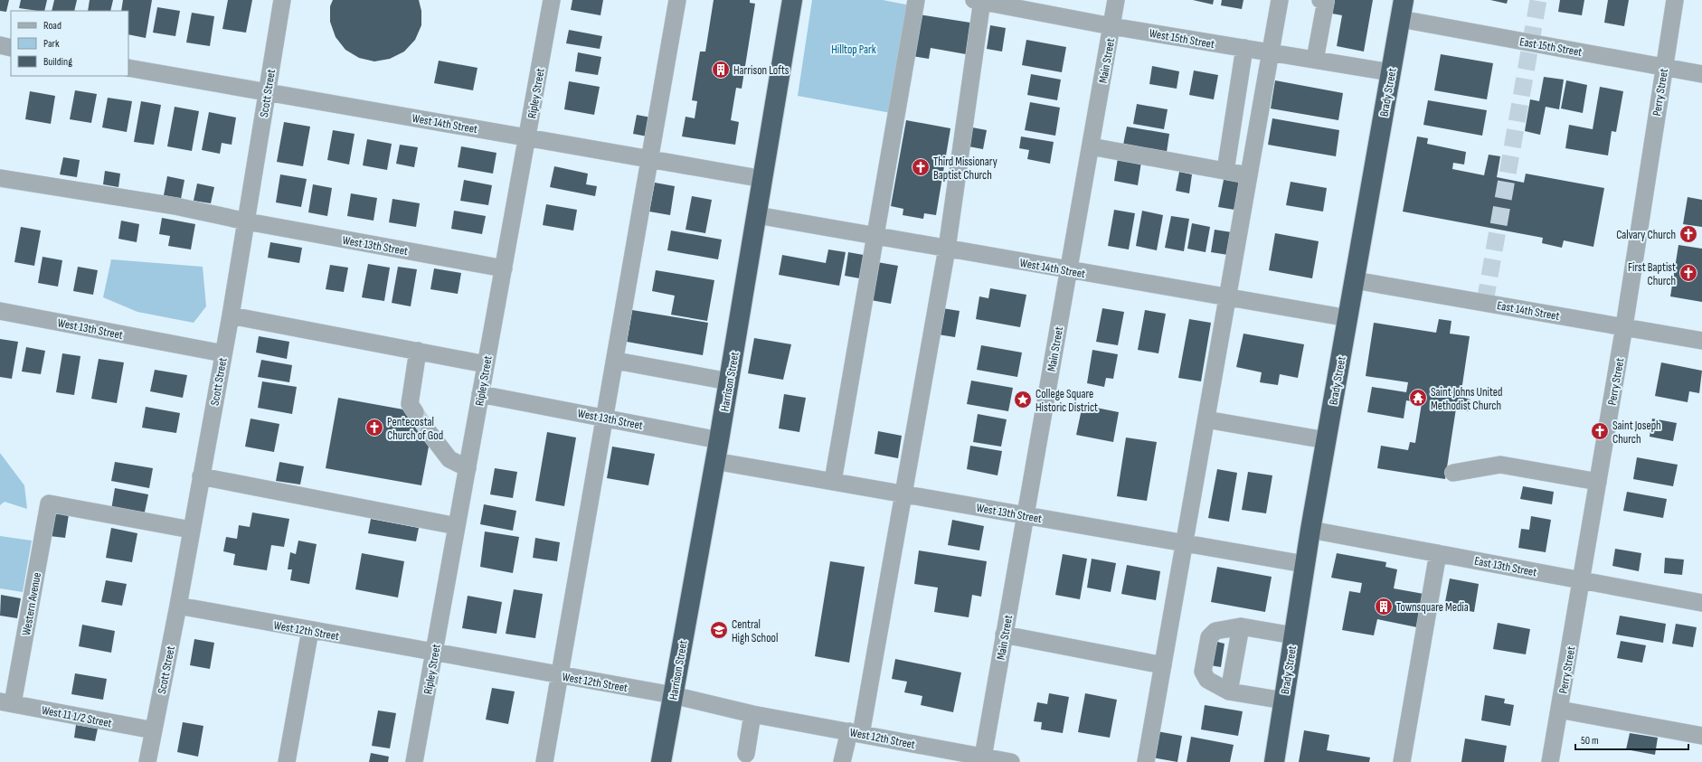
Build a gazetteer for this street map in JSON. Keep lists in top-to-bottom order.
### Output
{
  "streets": {
    "highway": ["Brady Street", "Harrison Street"],
    "street": [
      "West 15th Street",
      "East 15th Street",
      "Main Street",
      "Perry Street",
      "Scott Street",
      "Ripley Street",
      "West 14th Street",
      "West 13th Street",
      "East 14th Street",
      "East 13th Street",
      "Western Avenue",
      "West 12th Street",
      "West 11 1/2 Street"
    ]
  },
  "crossings": [
    ["West 15th Street", "Main Street"],
    ["West 15th Street", "Brady Street"],
    ["East 15th Street", "Brady Street"],
    ["East 15th Street", "Perry Street"],
    ["Main Street", "West 14th Street"],
    ["Main Street", "West 13th Street"],
    ["Main Street", "West 12th Street"],
    ["Brady Street", "West 14th Street"],
    ["Brady Street", "West 13th Street"],
    ["Brady Street", "East 14th Street"],
    ["Brady Street", "East 13th Street"],
    ["Perry Street", "East 14th Street"],
    ["Perry Street", "East 13th Street"],
    ["Scott Street", "West 14th Street"],
    ["Scott Street", "West 13th Street"],
    ["Scott Street", "Western Avenue"],
    ["Scott Street", "West 12th Street"],
    ["Scott Street", "West 11 1/2 Street"],
    ["Ripley Street", "West 14th Street"],
    ["Ripley Street", "West 13th Street"],
    ["Ripley Street", "West 12th Street"],
    ["West 14th Street", "Harrison Street"],
    ["West 13th Street", "Harrison Street"],
    ["Harrison Street", "West 12th Street"],
    ["Western Avenue", "West 11 1/2 Street"]
  ],
  "parks": ["Hilltop Park"],
  "places": {
    "building": ["Harrison Lofts", "Townsquare Media"],
    "church": [
      "Third Missionary Baptist Church",
      "Calvary Church",
      "First Baptist Church",
      "Pentecostal Church of God",
      "Saint Joseph Church"
    ],
    "temple": ["Saint Johns United Methodist Church"],
    "place": ["College Square Historic District"],
    "school or university": ["Central High School"]
  },
  "legend": ["Road", "Park", "Building"],
  "scale_bar": "50 m"
}
